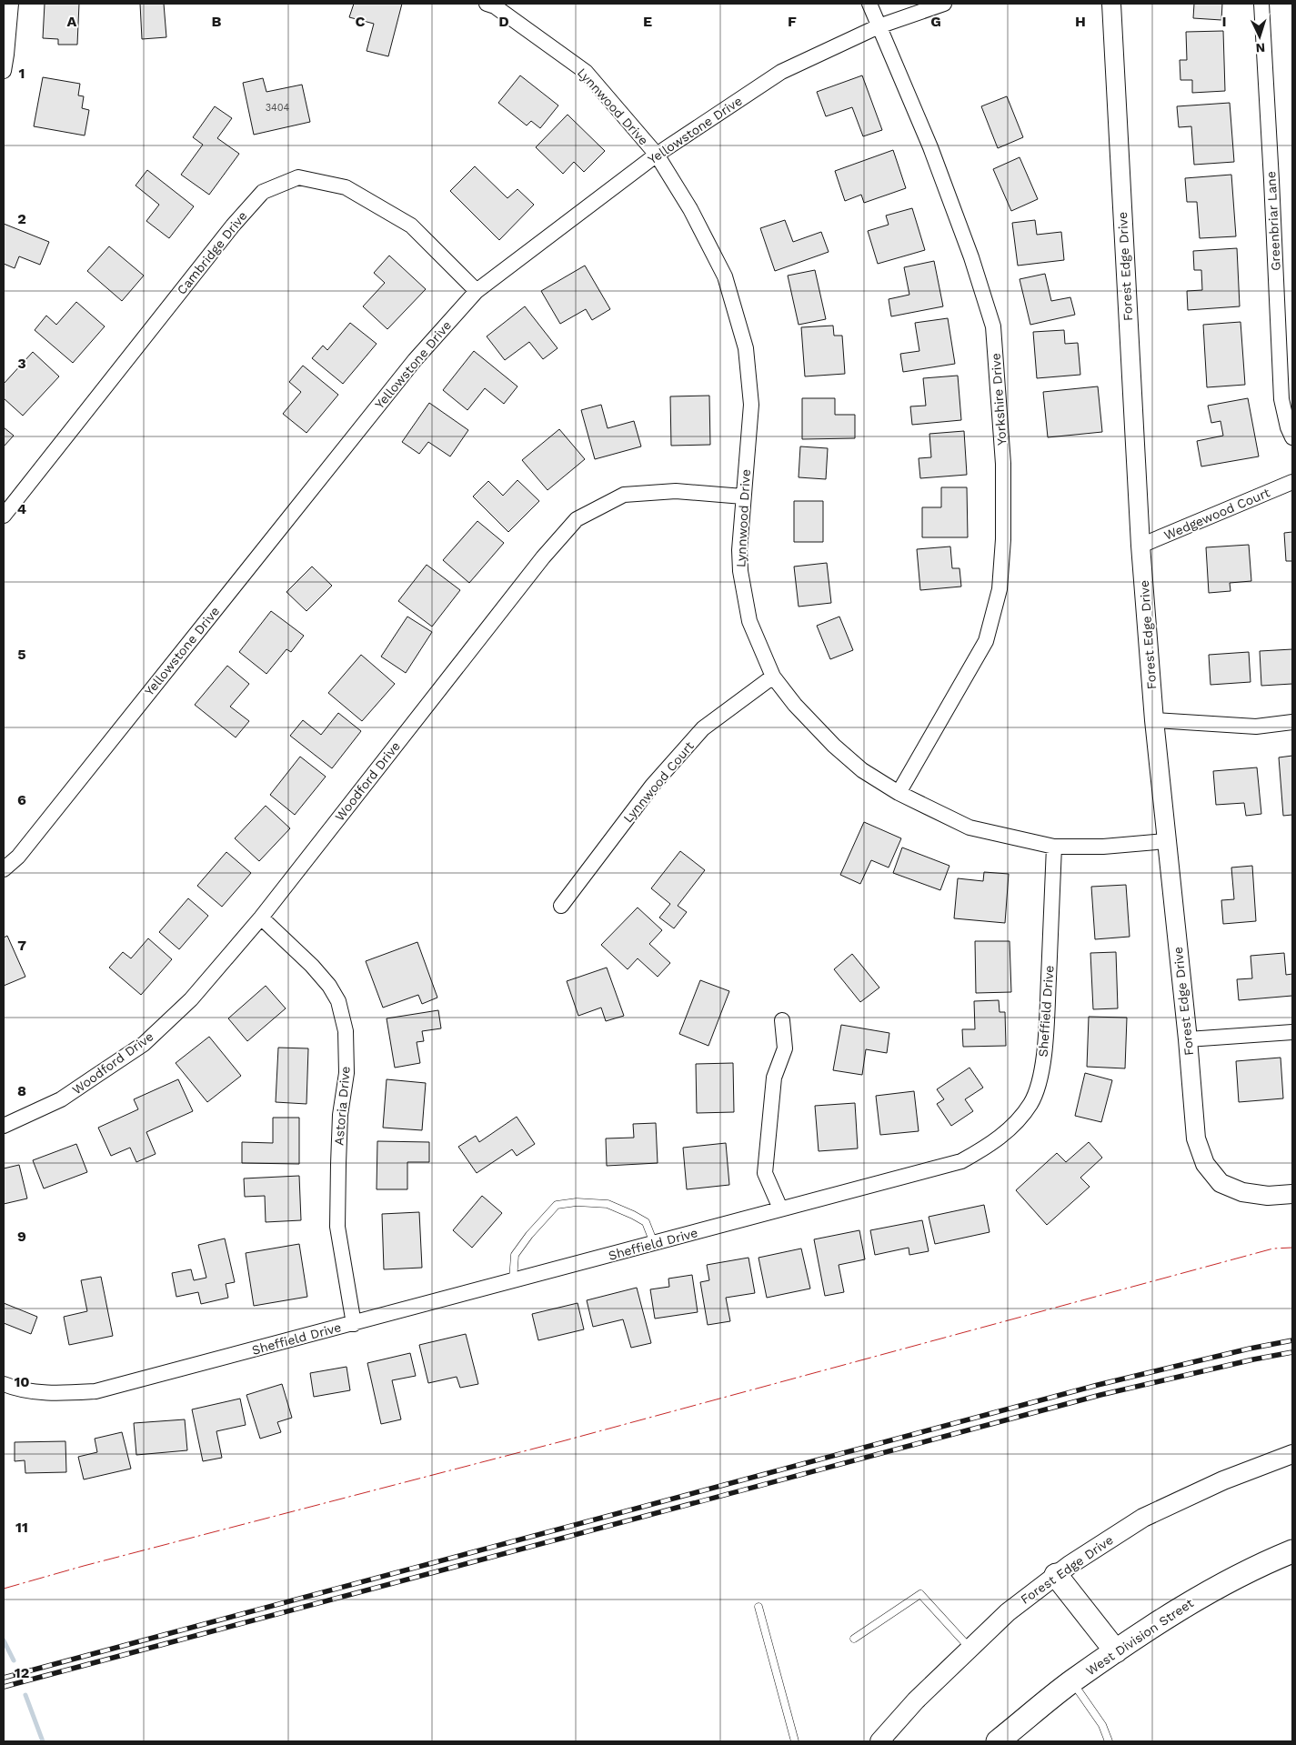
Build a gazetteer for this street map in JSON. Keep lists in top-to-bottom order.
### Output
{
  "streets": {
    "main road": ["West Division Street"],
    "street": [
      "Lynnwood Drive",
      "Yellowstone Drive",
      "Greenbriar Lane",
      "Cambridge Drive",
      "Forest Edge Drive",
      "Yorkshire Drive",
      "Wedgewood Court",
      "Woodford Drive",
      "Lynnwood Court",
      "Sheffield Drive",
      "Astoria Drive"
    ]
  },
  "crossings": [
    ["Lynnwood Drive", "Yellowstone Drive"],
    ["Lynnwood Drive", "Forest Edge Drive"],
    ["Lynnwood Drive", "Yorkshire Drive"],
    ["Lynnwood Drive", "Woodford Drive"],
    ["Lynnwood Drive", "Lynnwood Court"],
    ["Lynnwood Drive", "Sheffield Drive"],
    ["Yellowstone Drive", "Cambridge Drive"],
    ["Yellowstone Drive", "Yorkshire Drive"],
    ["Forest Edge Drive", "Wedgewood Court"],
    ["Woodford Drive", "Astoria Drive"],
    ["Sheffield Drive", "Astoria Drive"]
  ],
  "house_numbers": ["3404"],
  "north": "bottom",
  "grid": {
    "columns": [
      "A",
      "B",
      "C",
      "D",
      "E",
      "F",
      "G",
      "H",
      "I"
    ],
    "rows": [
      "1",
      "2",
      "3",
      "4",
      "5",
      "6",
      "7",
      "8",
      "9",
      "10",
      "11",
      "12"
    ]
  }
}
